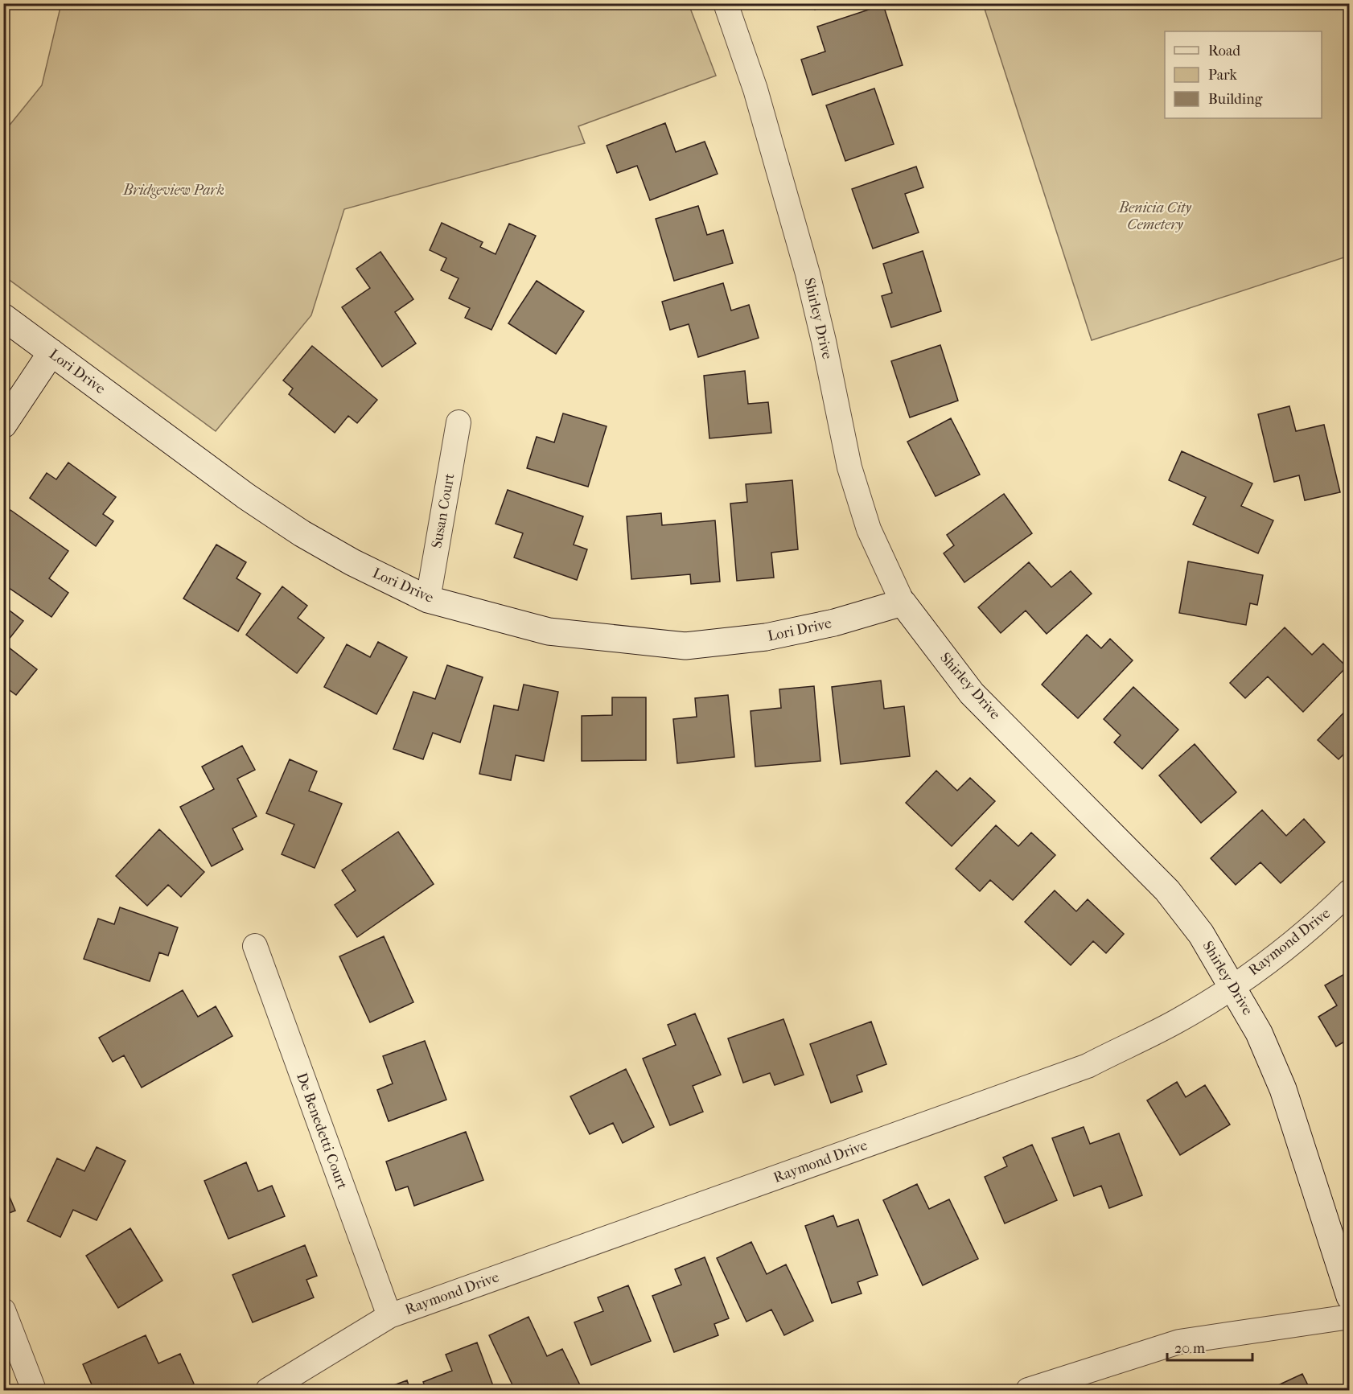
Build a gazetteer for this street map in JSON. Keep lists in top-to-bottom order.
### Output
{
  "streets": {
    "street": [
      "Shirley Drive",
      "Lori Drive",
      "Susan Court",
      "Raymond Drive",
      "De Benedetti Court"
    ]
  },
  "crossings": [
    ["Shirley Drive", "Lori Drive"],
    ["Shirley Drive", "Raymond Drive"],
    ["Lori Drive", "Susan Court"],
    ["Raymond Drive", "De Benedetti Court"]
  ],
  "parks": ["Bridgeview Park", "Benicia City Cemetery"],
  "legend": ["Road", "Park", "Building"],
  "scale_bar": "20 m"
}
